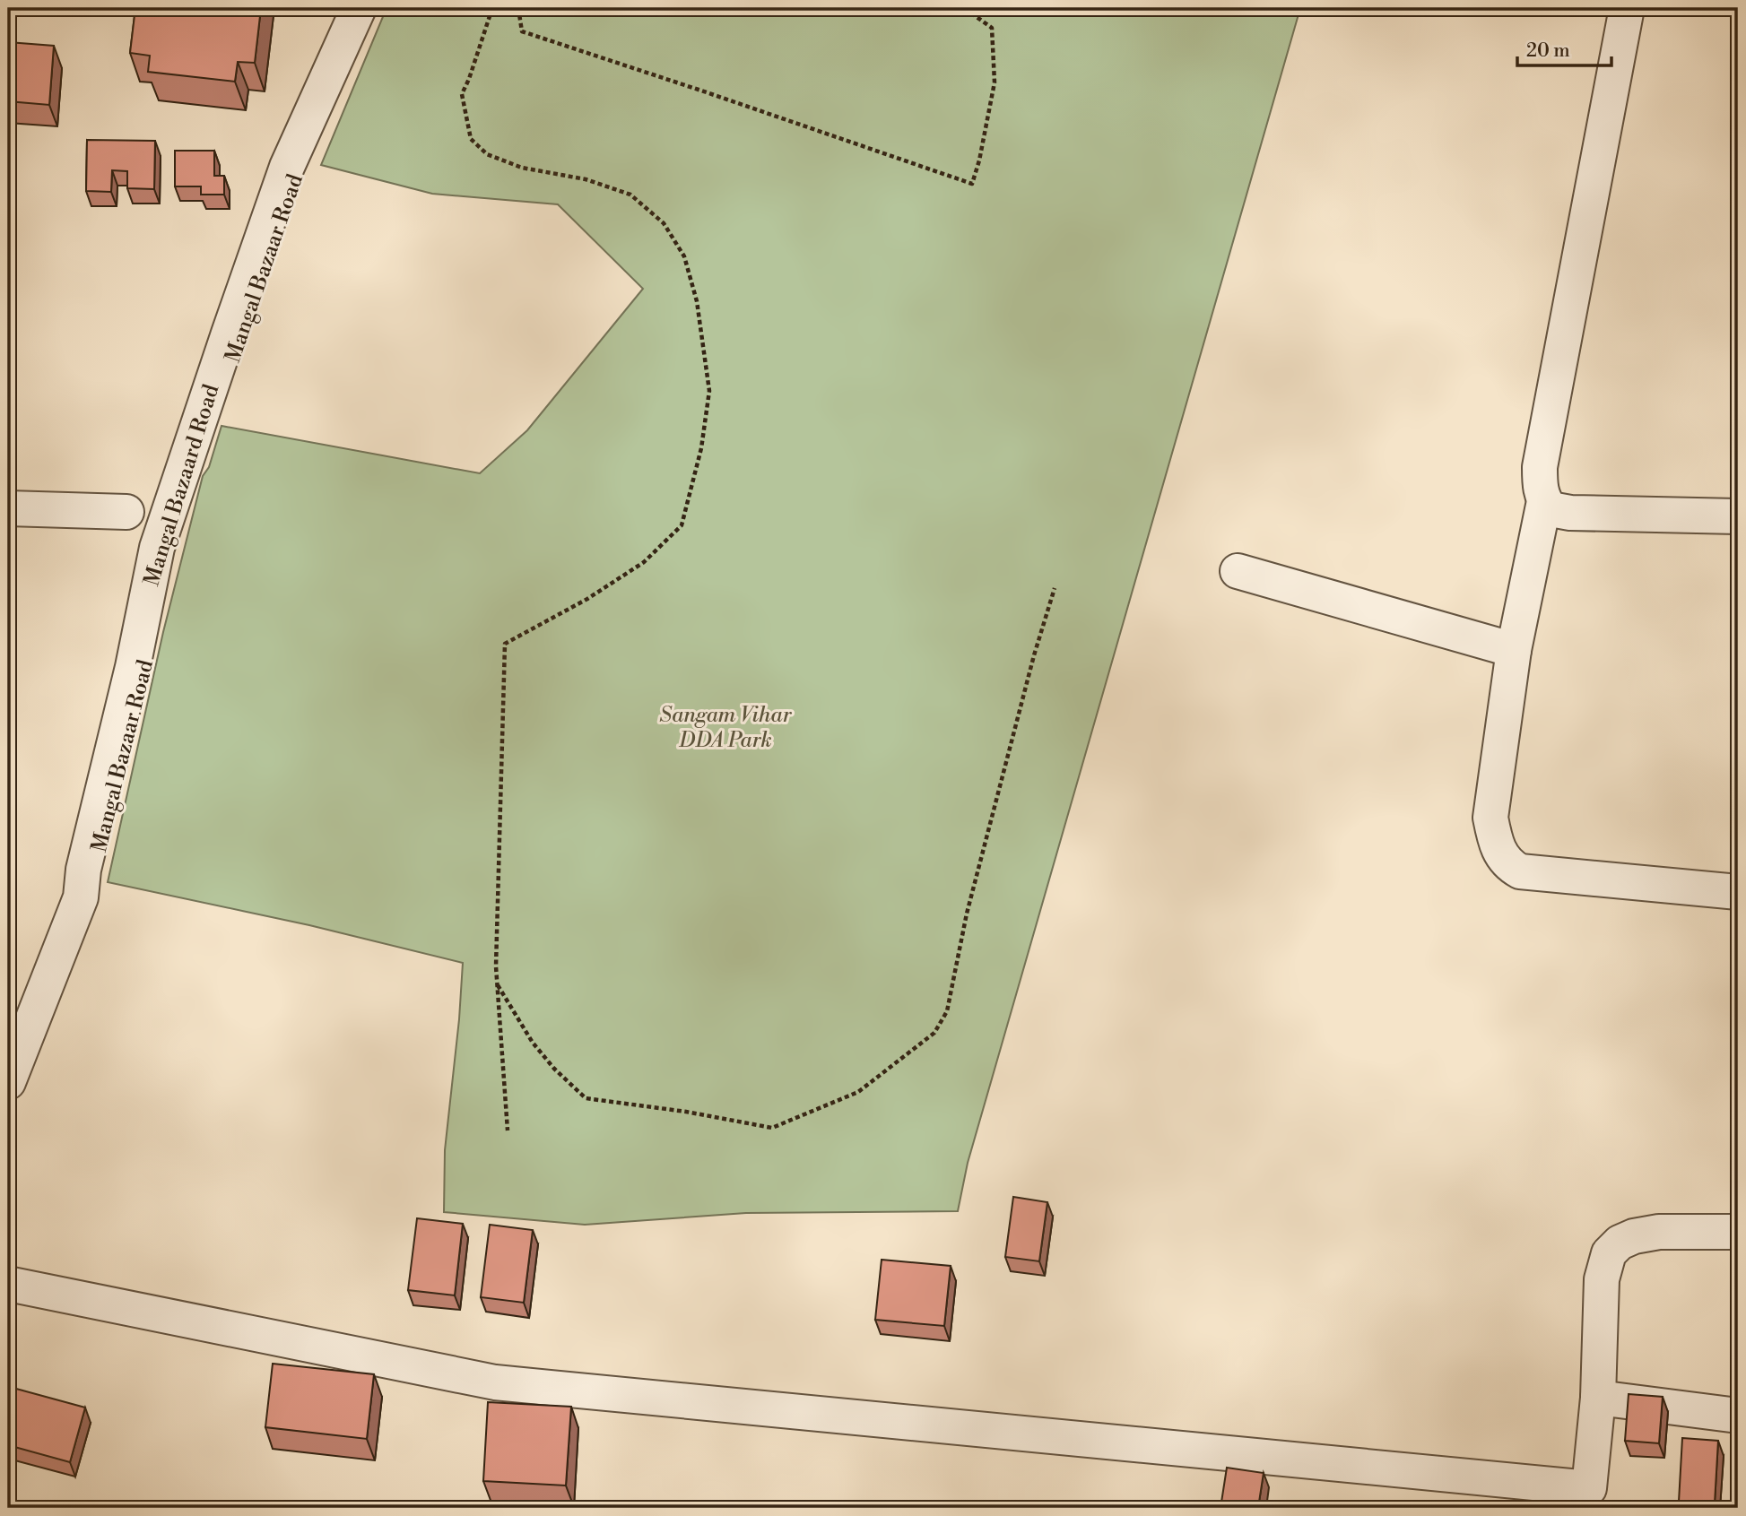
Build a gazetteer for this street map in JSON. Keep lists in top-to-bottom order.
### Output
{
  "streets": {
    "street": ["Mangal Bazaar Road", "Mangal Bazaard Road"]
  },
  "crossings": [
    ["Mangal Bazaar Road", "Mangal Bazaard Road"]
  ],
  "parks": ["Sangam Vihar DDA Park"],
  "scale_bar": "20 m"
}
